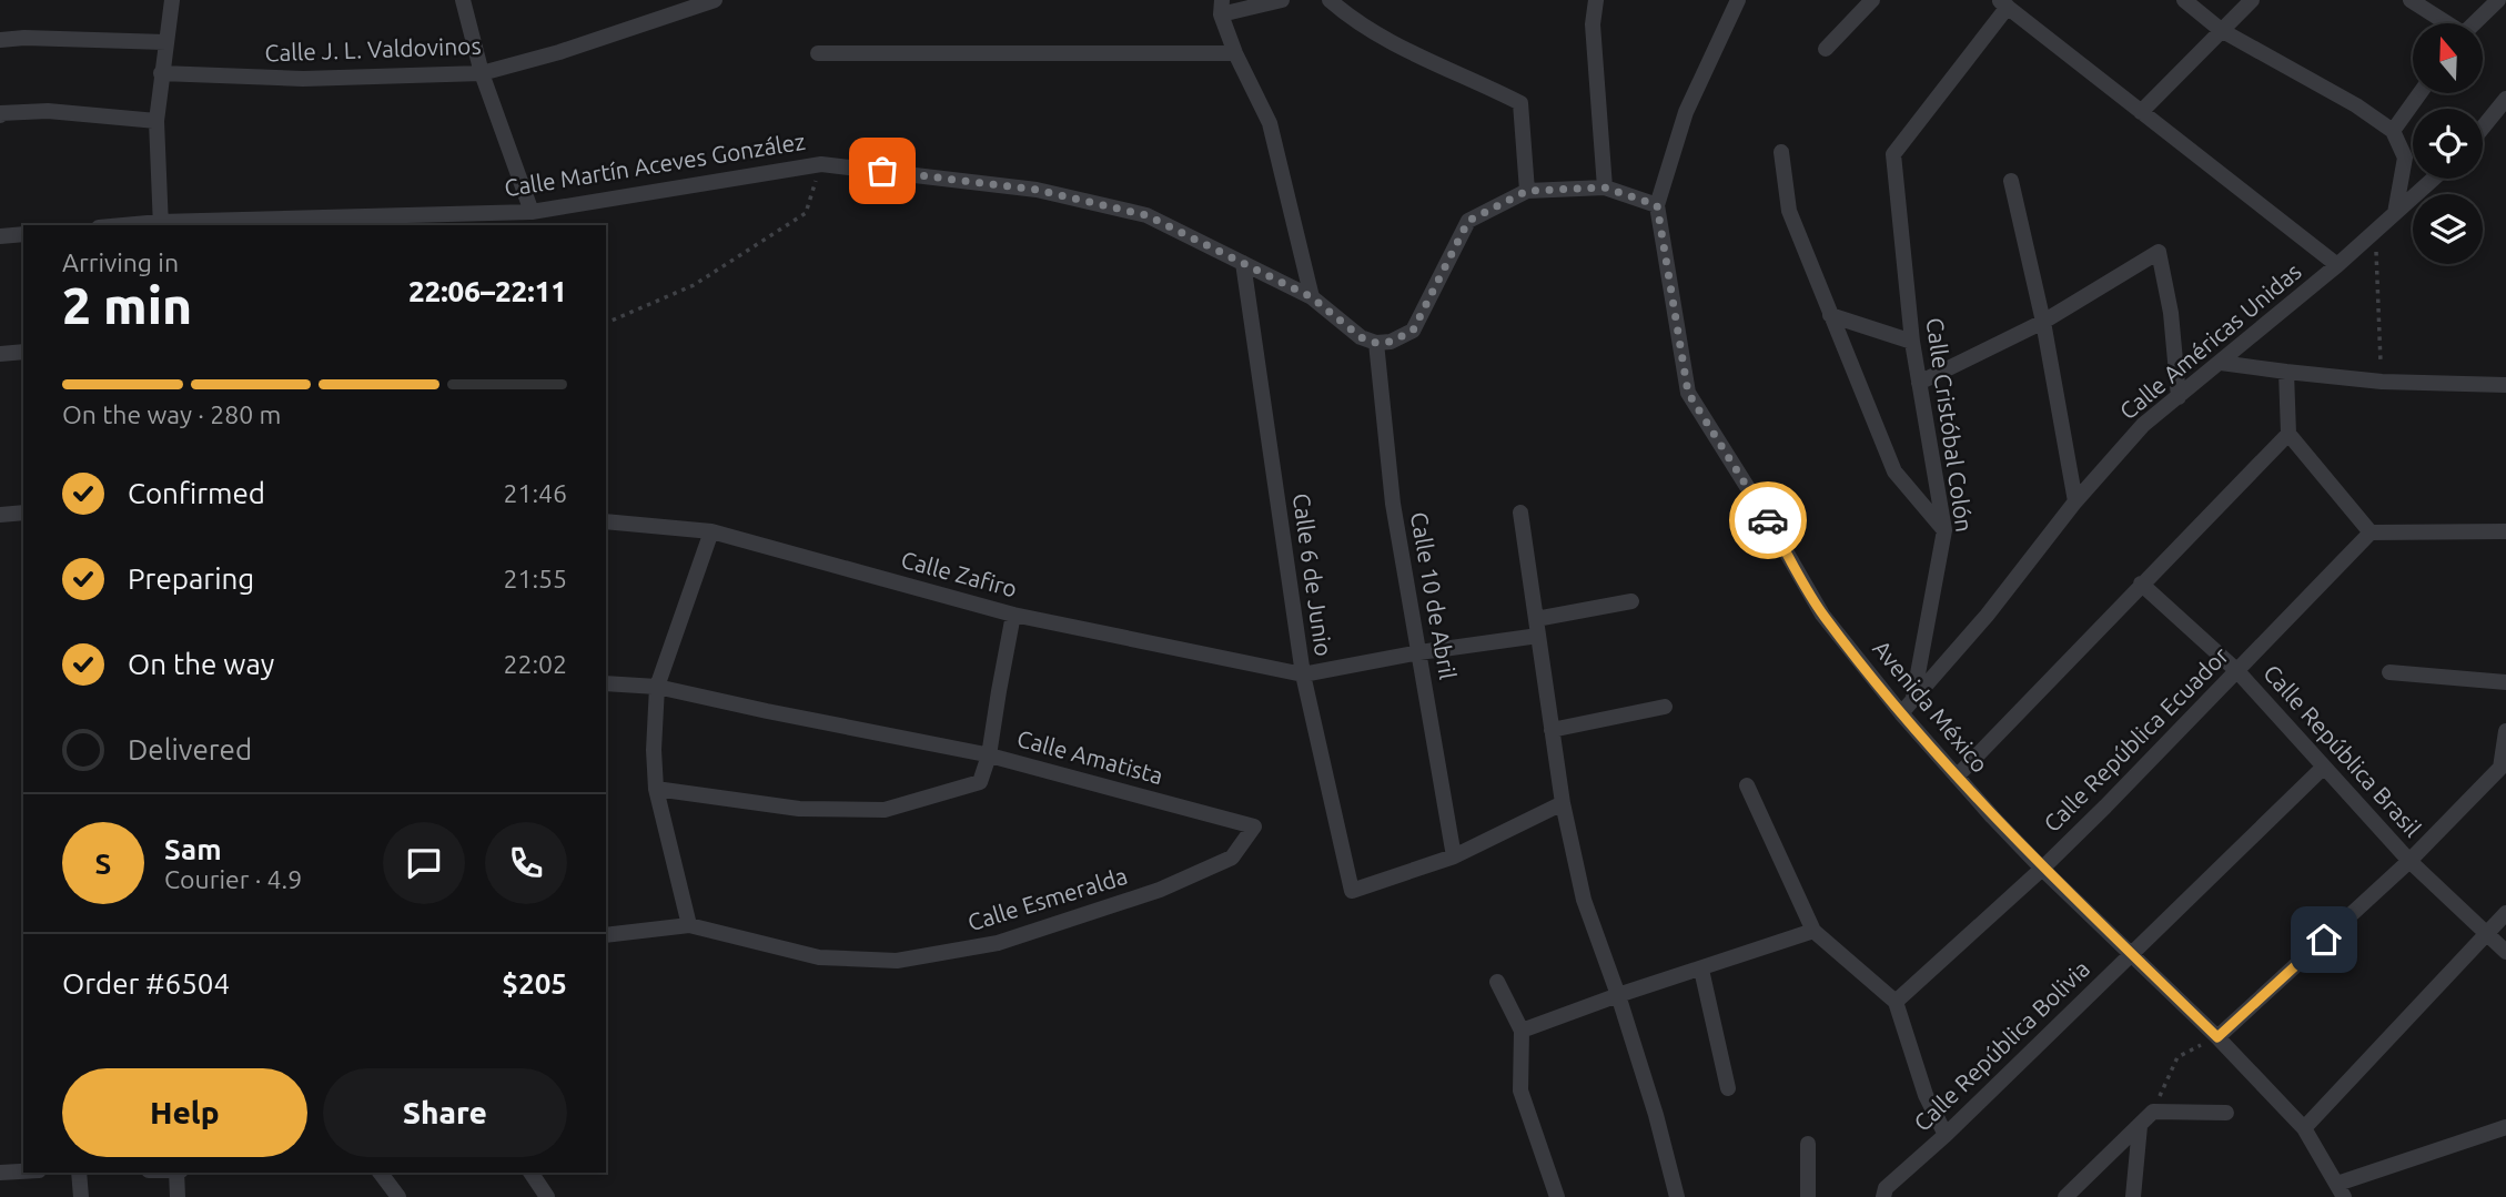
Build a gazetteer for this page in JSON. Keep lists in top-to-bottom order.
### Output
{
  "streets": {
    "street": [
      "Calle J. L. Valdovinos",
      "Calle Martín Aceves González",
      "Calle Américas Unidas",
      "Calle Cristóbal Colón",
      "Calle Zafiro",
      "Calle 6 de Junio",
      "Calle 10 de Abril",
      "Avenida México",
      "Calle República Ecuador",
      "Calle República Brasil",
      "Calle Amatista",
      "Calle Esmeralda",
      "Calle República Bolivia"
    ]
  },
  "crossings": [
    ["Calle Martín Aceves González", "Calle 6 de Junio"],
    ["Calle Martín Aceves González", "Calle 10 de Abril"],
    ["Calle Américas Unidas", "Calle Cristóbal Colón"],
    ["Calle Américas Unidas", "Avenida México"],
    ["Calle Zafiro", "Calle 6 de Junio"],
    ["Calle 6 de Junio", "Calle 10 de Abril"],
    ["Avenida México", "Calle República Ecuador"],
    ["Avenida México", "Calle República Bolivia"],
    ["Calle República Ecuador", "Calle República Brasil"],
    ["Calle República Brasil", "Calle República Bolivia"],
    ["Calle Amatista", "Calle Esmeralda"]
  ],
  "north": "top",
  "page": {
    "heading": ["2 min", "Arriving in", "22:06–22:11"],
    "panel": [
      "Sam",
      "Courier · 4.9",
      "Order #6504",
      "$205"
    ],
    "bar": "On the way · 280 m",
    "list": [
      ["Confirmed", "21:46"],
      ["Preparing", "21:55"],
      ["On the way", "22:02"],
      "Delivered"
    ],
    "round": "S",
    "buttons": ["Help", "Share"]
  }
}
